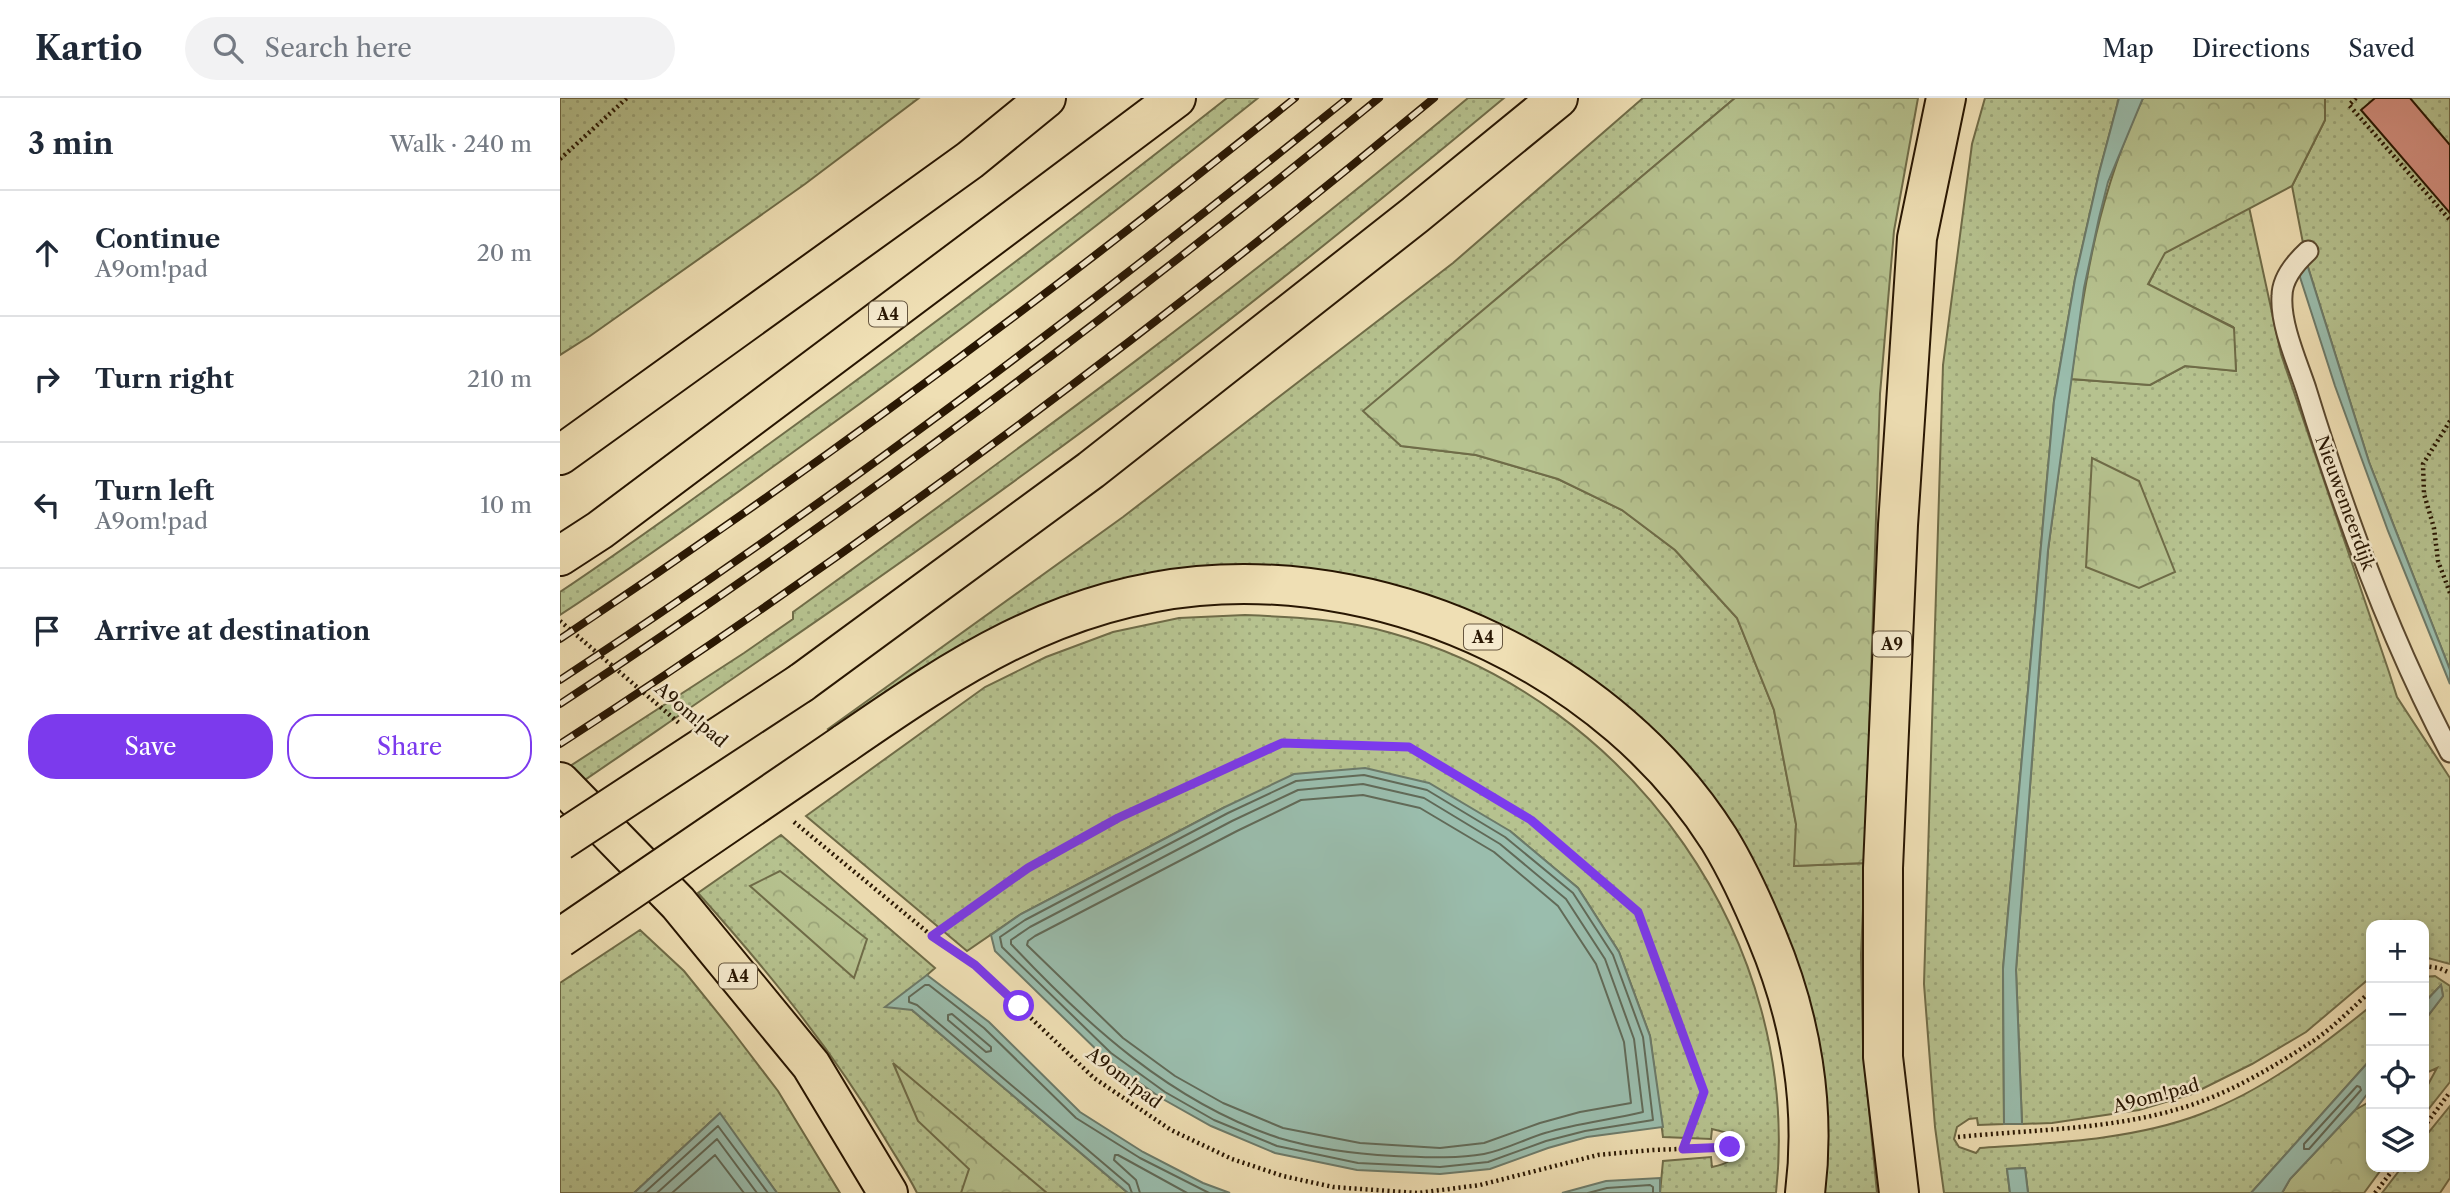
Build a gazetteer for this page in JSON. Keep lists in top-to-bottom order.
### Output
{
  "streets": {
    "highway": ["A4", "A9"],
    "lane": ["Nieuwemeerdijk"],
    "path": ["A9om!pad"]
  },
  "page": {
    "header": "Kartio",
    "search": "Search here",
    "nav": ["Map", "Directions", "Saved"],
    "heading": ["3 min", "Walk · 240 m"],
    "list": [
      ["Continue", "A9om!pad", "20 m"],
      ["Turn right", "210 m"],
      ["Turn left", "A9om!pad", "10 m"],
      "Arrive at destination"
    ],
    "buttons": ["Save", "Share"],
    "map_buttons": ["+", "−"]
  }
}
